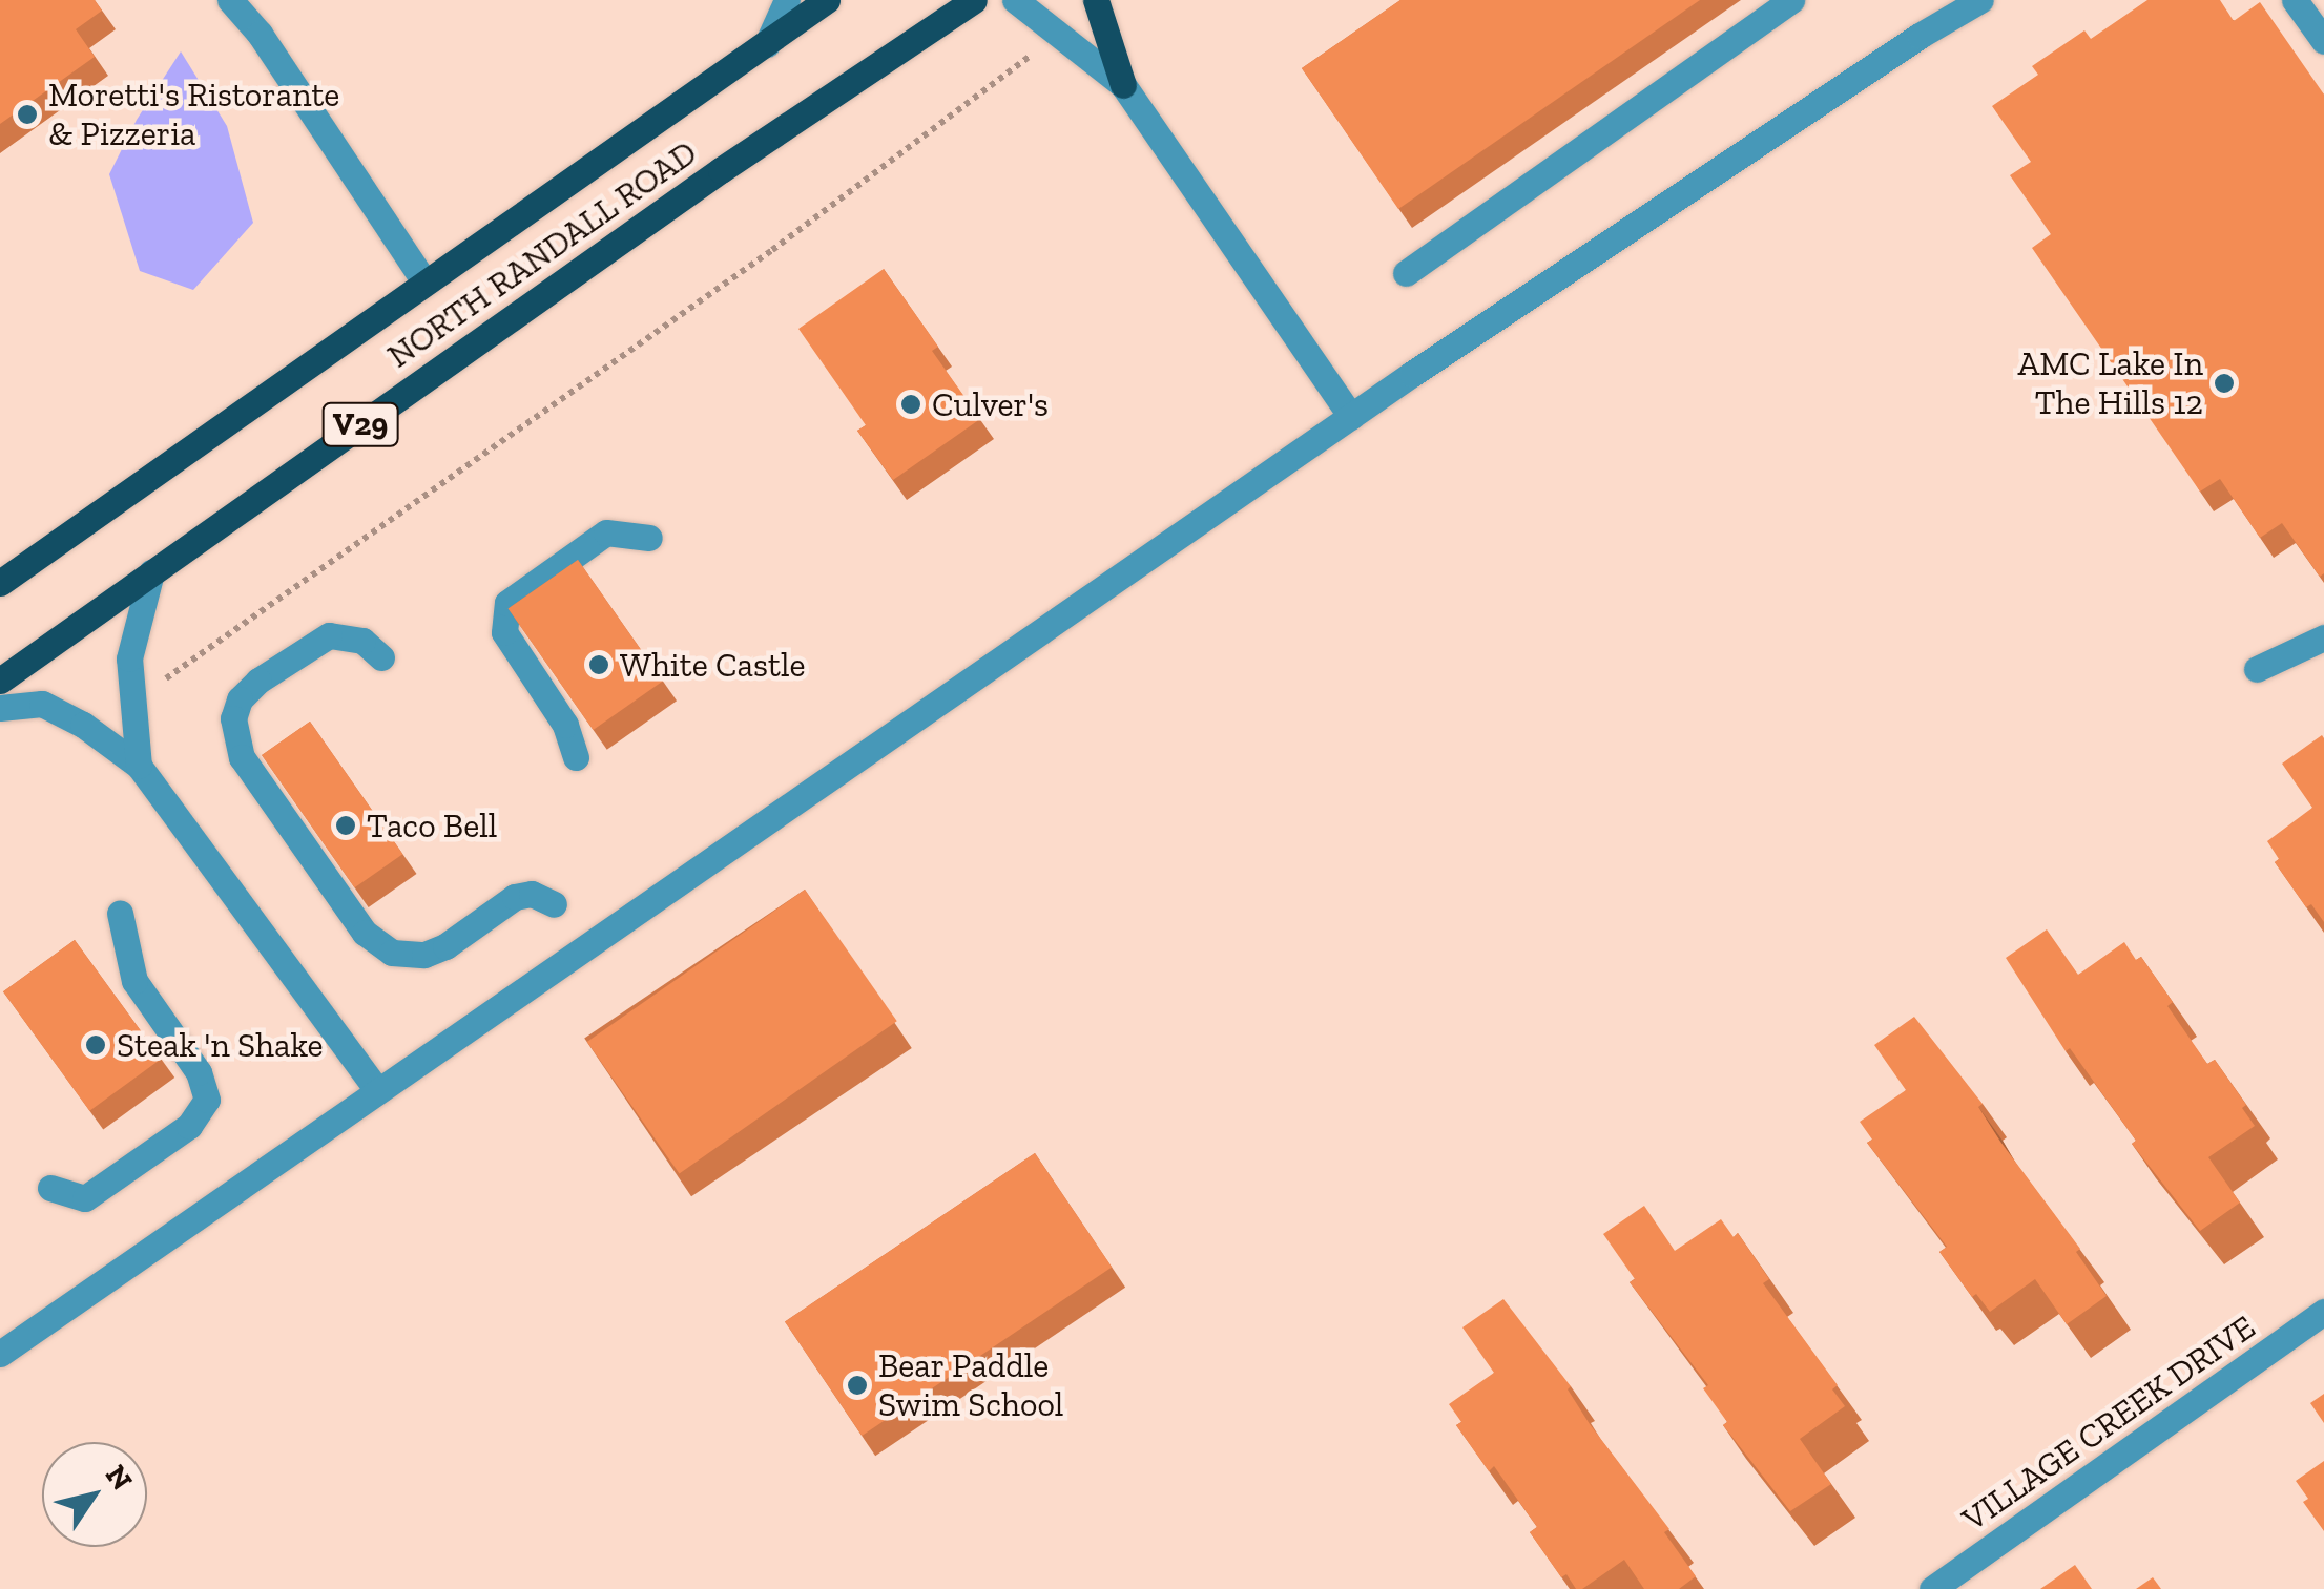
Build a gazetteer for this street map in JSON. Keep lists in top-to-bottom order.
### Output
{
  "streets": {
    "main road": ["NORTH RANDALL ROAD", "V29"],
    "street": ["VILLAGE CREEK DRIVE"]
  },
  "places": [
    "Moretti's Ristorante & Pizzeria",
    "AMC Lake In The Hills 12",
    "Culver's",
    "White Castle",
    "Taco Bell",
    "Steak 'n Shake",
    "Bear Paddle Swim School"
  ],
  "north": "top right"
}
